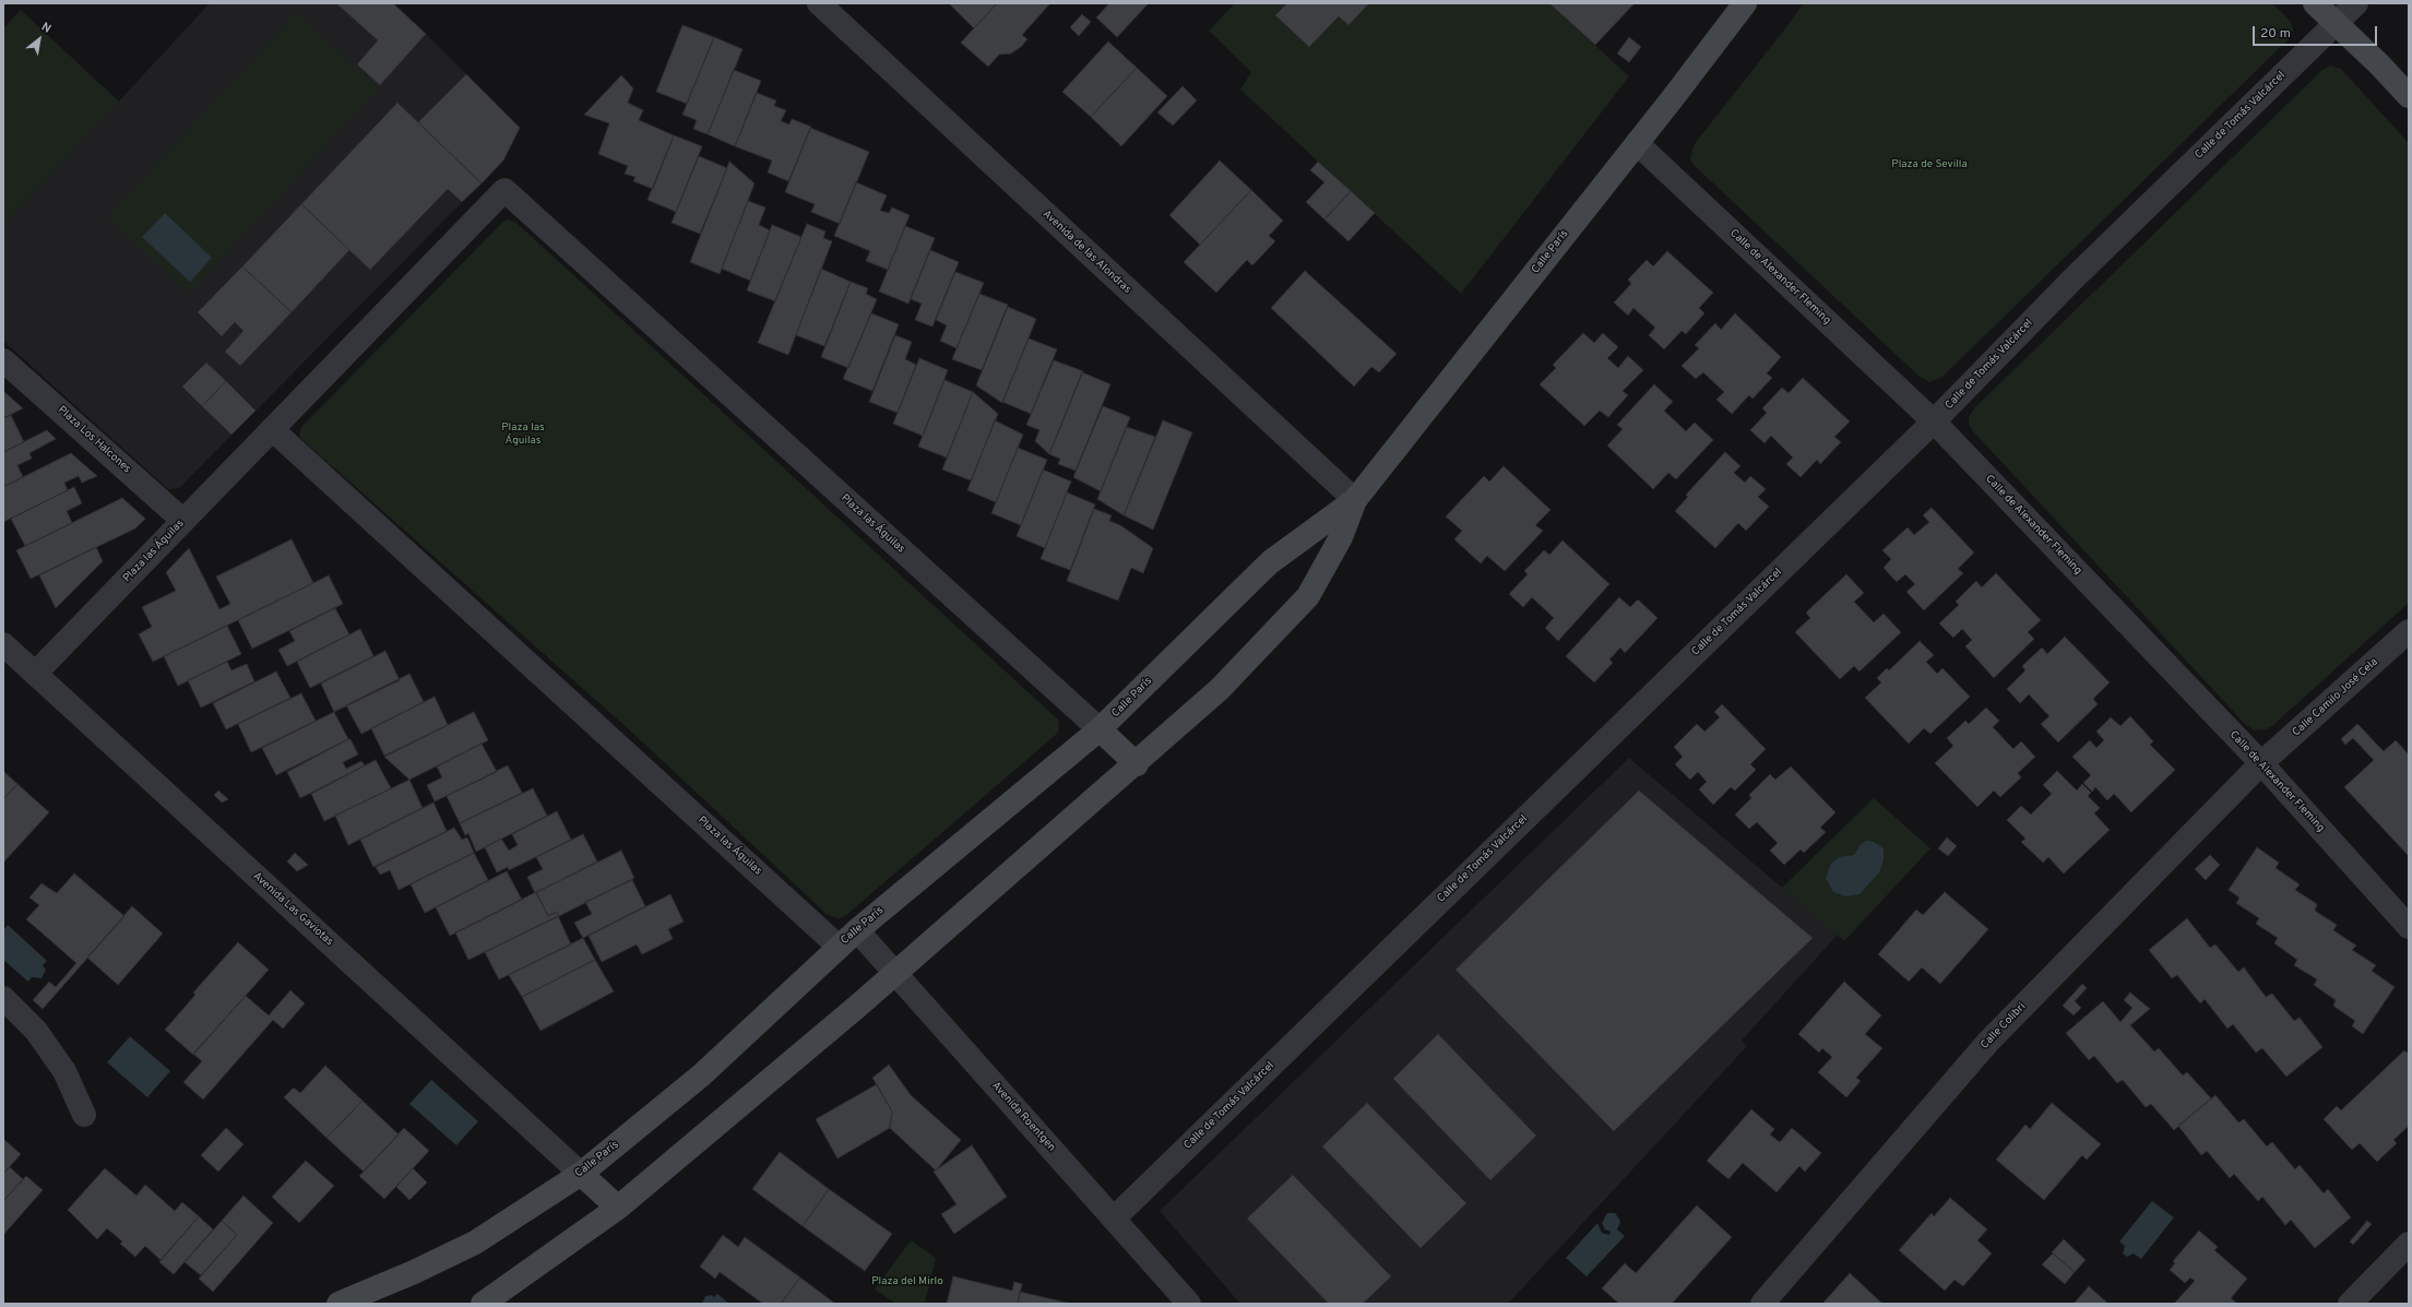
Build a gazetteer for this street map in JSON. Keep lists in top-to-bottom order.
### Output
{
  "streets": {
    "main road": ["Calle París"],
    "street": [
      "Calle de Tomás Valcárcel",
      "Avenida de las Alondras",
      "Calle de Alexander Fleming",
      "Plaza Los Halcones",
      "Plaza las Águilas",
      "Calle Camilo José Cela",
      "Avenida Las Gaviotas",
      "Calle Colibri",
      "Avenida Roentgen"
    ]
  },
  "crossings": [
    ["Calle de Tomás Valcárcel", "Calle de Alexander Fleming"],
    ["Calle de Tomás Valcárcel", "Avenida Roentgen"],
    ["Avenida de las Alondras", "Calle París"],
    ["Calle París", "Calle de Alexander Fleming"],
    ["Calle París", "Plaza las Águilas"],
    ["Calle París", "Avenida Las Gaviotas"],
    ["Calle París", "Avenida Roentgen"],
    ["Calle de Alexander Fleming", "Calle Camilo José Cela"],
    ["Calle de Alexander Fleming", "Calle Colibri"],
    ["Plaza Los Halcones", "Plaza las Águilas"],
    ["Plaza las Águilas", "Avenida Las Gaviotas"],
    ["Calle Camilo José Cela", "Calle Colibri"]
  ],
  "parks": ["Plaza de Sevilla", "Plaza las Águilas", "Plaza del Mirlo"],
  "scale_bar": "20 m",
  "north": "top right"
}
